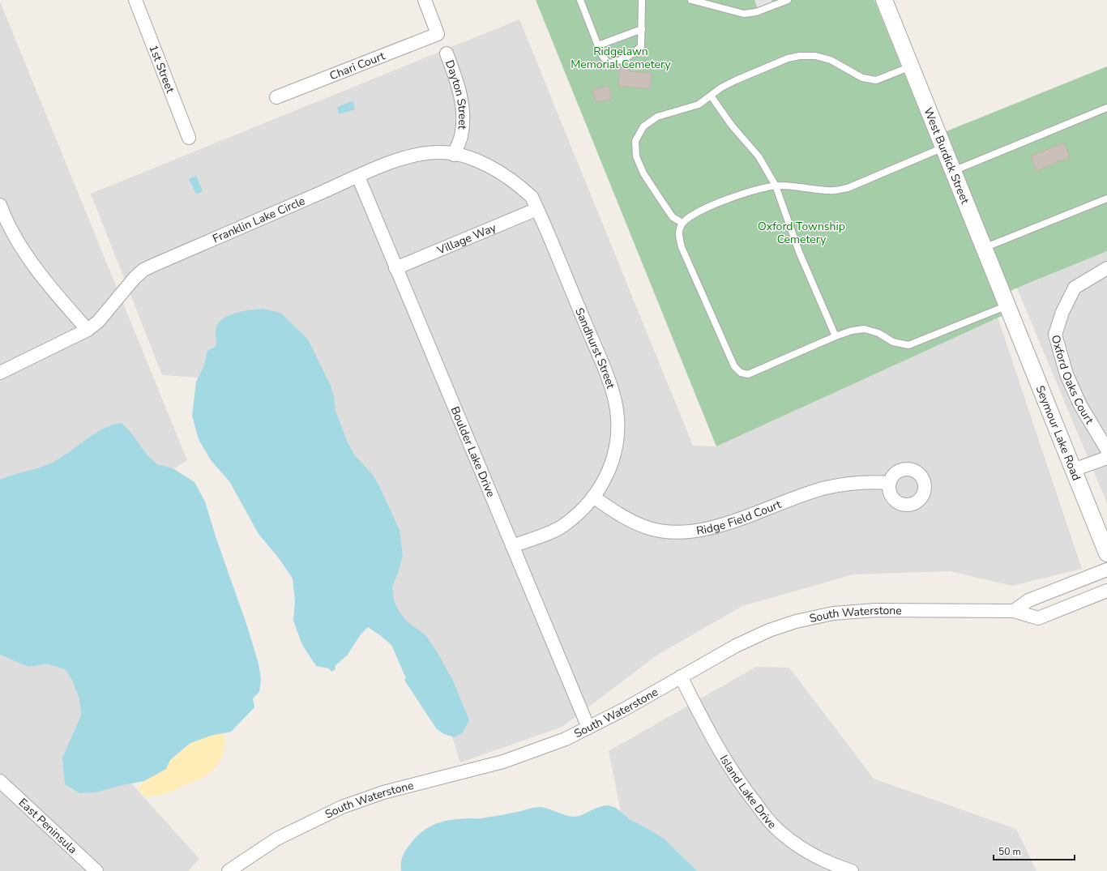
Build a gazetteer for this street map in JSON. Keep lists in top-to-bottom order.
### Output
{
  "streets": {
    "street": [
      "Chari Court",
      "1st Street",
      "Dayton Street",
      "West Burdick Street",
      "Franklin Lake Circle",
      "Village Way",
      "Sandhurst Street",
      "Oxford Oaks Court",
      "Seymour Lake Road",
      "Boulder Lake Drive",
      "Ridge Field Court",
      "South Waterstone",
      "Island Lake Drive",
      "East Peninsula"
    ]
  },
  "crossings": [
    ["Dayton Street", "Franklin Lake Circle"],
    ["Dayton Street", "Sandhurst Street"],
    ["West Burdick Street", "Seymour Lake Road"],
    ["Franklin Lake Circle", "Sandhurst Street"],
    ["Franklin Lake Circle", "Boulder Lake Drive"],
    ["Village Way", "Sandhurst Street"],
    ["Village Way", "Boulder Lake Drive"],
    ["Sandhurst Street", "Boulder Lake Drive"],
    ["Sandhurst Street", "Ridge Field Court"],
    ["Boulder Lake Drive", "South Waterstone"],
    ["South Waterstone", "Island Lake Drive"]
  ],
  "parks": ["Ridgelawn Memorial Cemetery", "Oxford Township Cemetery"],
  "scale_bar": "50 m"
}
